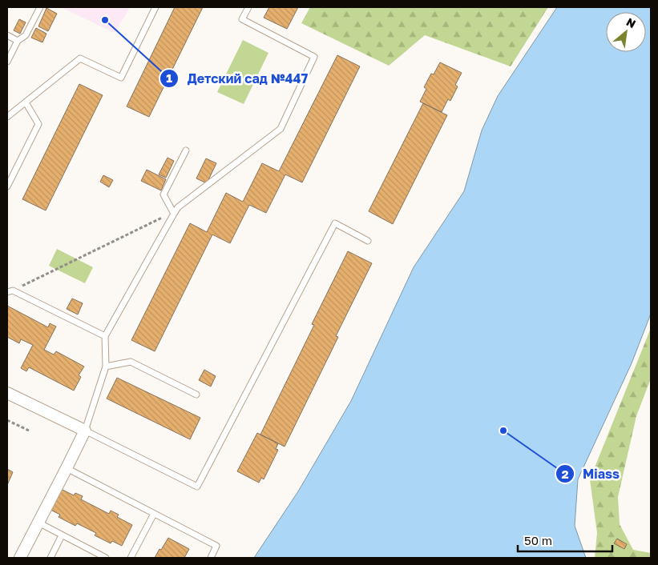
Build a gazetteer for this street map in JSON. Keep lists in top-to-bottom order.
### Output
{
  "places": ["Детский сад №447", "Miass"],
  "scale_bar": "50 m",
  "north": "top right"
}
